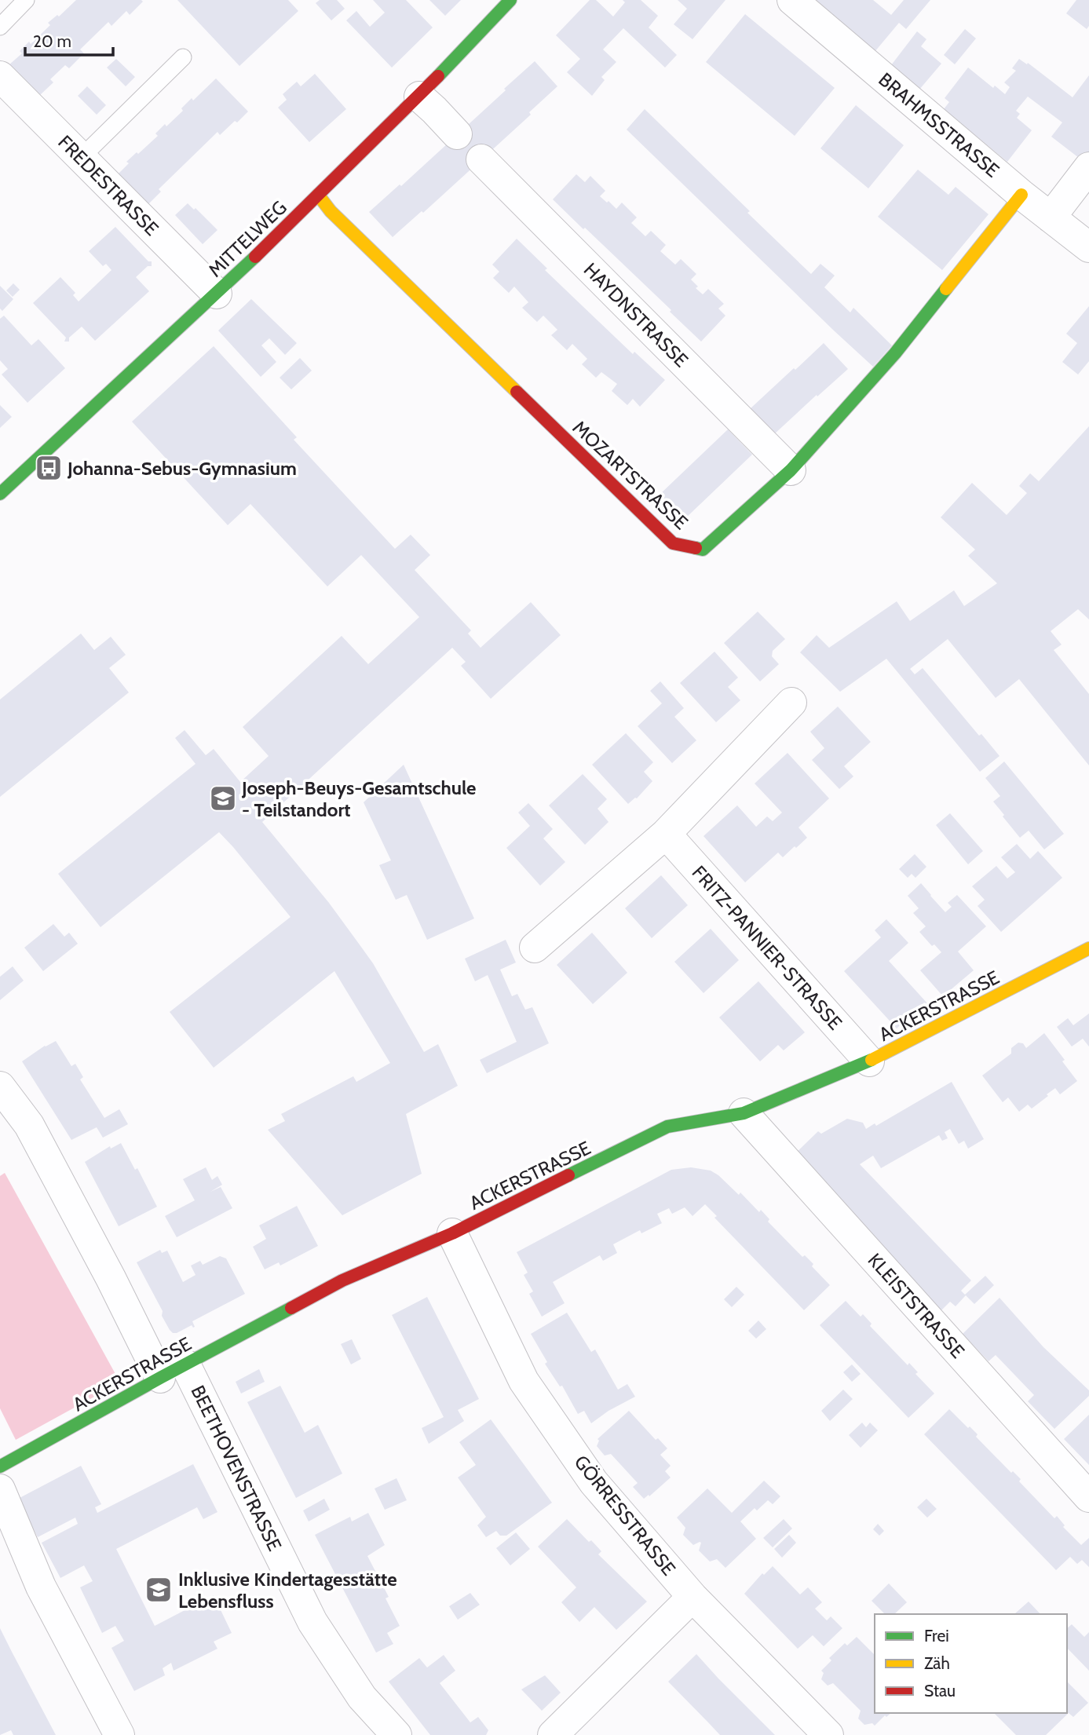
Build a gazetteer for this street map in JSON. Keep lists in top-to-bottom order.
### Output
{
  "streets": {
    "street": [
      "BRAHMSSTRASSE",
      "FREDESTRASSE",
      "MITTELWEG",
      "HAYDNSTRASSE",
      "MOZARTSTRASSE",
      "FRITZ-PANNIER-STRASSE",
      "ACKERSTRASSE",
      "KLEISTSTRASSE",
      "BEETHOVENSTRASSE",
      "GÖRRESSTRASSE"
    ]
  },
  "crossings": [
    ["BRAHMSSTRASSE", "MOZARTSTRASSE"],
    ["FREDESTRASSE", "MITTELWEG"],
    ["MITTELWEG", "MOZARTSTRASSE"],
    ["HAYDNSTRASSE", "MOZARTSTRASSE"],
    ["FRITZ-PANNIER-STRASSE", "ACKERSTRASSE"],
    ["ACKERSTRASSE", "KLEISTSTRASSE"],
    ["ACKERSTRASSE", "BEETHOVENSTRASSE"],
    ["ACKERSTRASSE", "GÖRRESSTRASSE"]
  ],
  "places": {
    "bus stop": ["Johanna-Sebus-Gymnasium"],
    "school or university": ["Joseph-Beuys-Gesamtschule - Teilstandort", "Inklusive Kindertagesstätte Lebensfluss"]
  },
  "legend": ["Frei", "Zäh", "Stau"],
  "scale_bar": "20 m"
}
